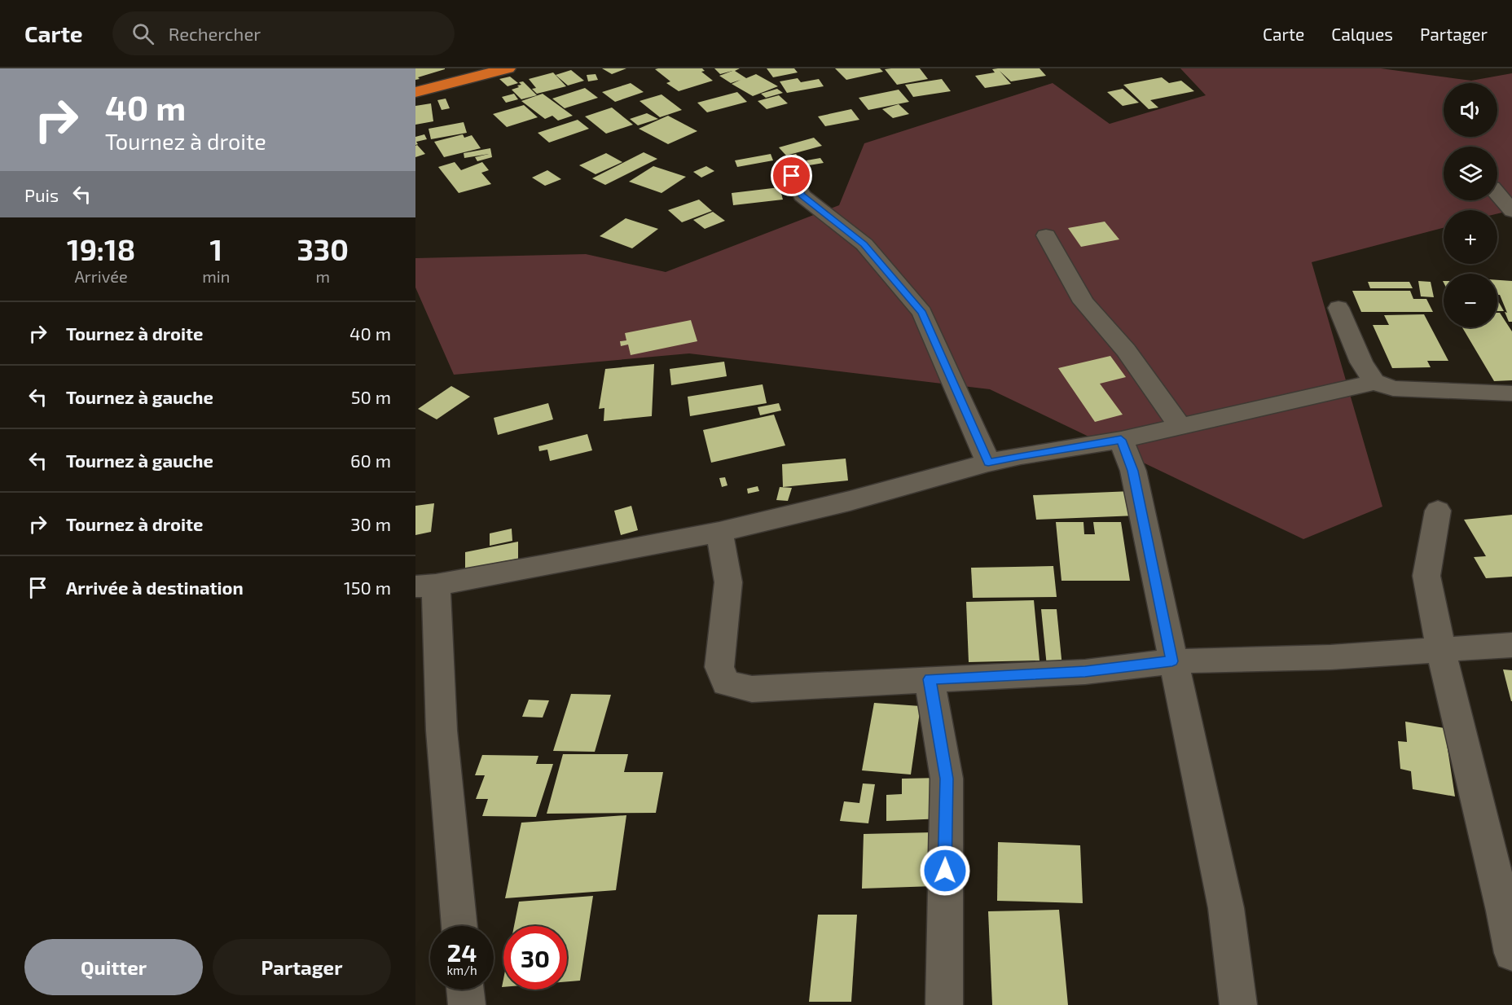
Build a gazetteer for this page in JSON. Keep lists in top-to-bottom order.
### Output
{
  "page": {
    "header": "Carte",
    "search": "Rechercher",
    "nav": ["Carte", "Calques", "Partager"],
    "turn": ["40 m", "Tournez à droite"],
    "map_buttons": ["+", "−"],
    "then": "Puis",
    "eta": [
      "19:18",
      "Arrivée",
      "1",
      "min",
      "330",
      "m"
    ],
    "list": [
      {
        "name": "Tournez à droite",
        "value": "40 m"
      },
      {
        "name": "Tournez à gauche",
        "value": "50 m"
      },
      {
        "name": "Tournez à gauche",
        "value": "60 m"
      },
      {
        "name": "Tournez à droite",
        "value": "30 m"
      },
      {
        "name": "Arrivée à destination",
        "value": "150 m"
      }
    ],
    "speed": "24 km/h",
    "limit": "30",
    "buttons": ["Quitter", "Partager"]
  }
}
